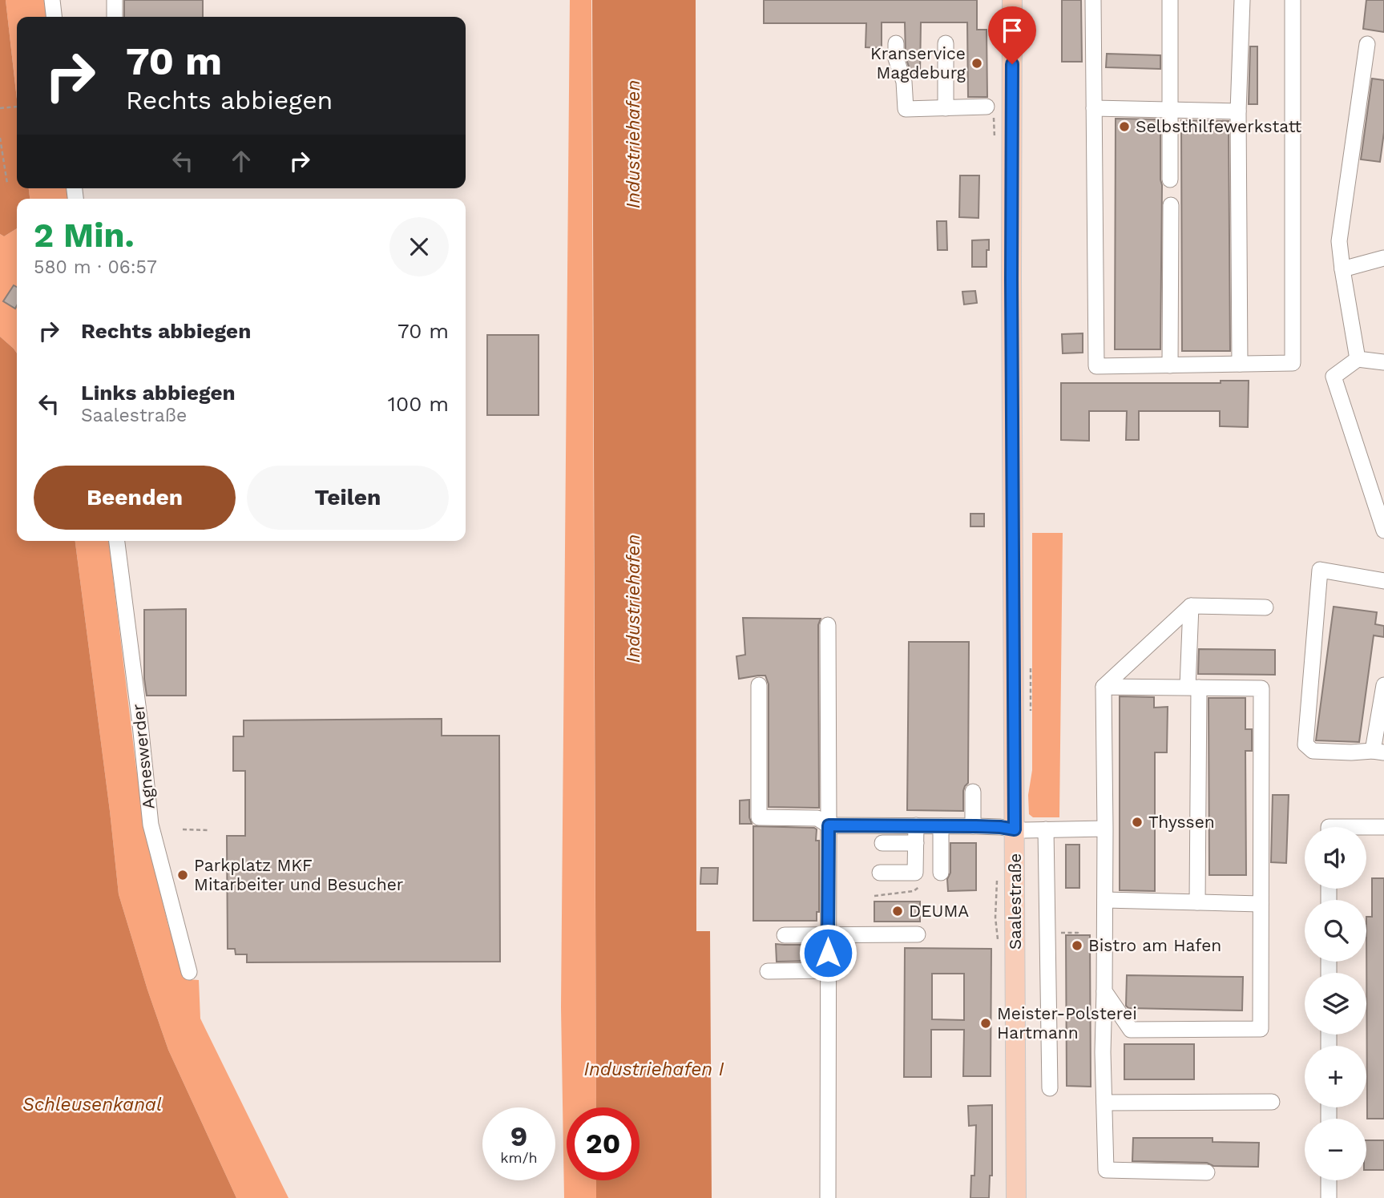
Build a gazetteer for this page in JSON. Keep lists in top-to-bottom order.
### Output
{
  "streets": {
    "main road": ["Saalestraße"],
    "lane": ["Agneswerder"]
  },
  "water": ["Industriehafen", "Industriehafen I", "Schleusenkanal"],
  "places": [
    "Kranservice Magdeburg",
    "Selbsthilfewerkstatt",
    "Thyssen",
    "Parkplatz MKF Mitarbeiter und Besucher",
    "DEUMA",
    "Bistro am Hafen",
    "Meister-Polsterei Hartmann"
  ],
  "page": {
    "turn": ["70 m", "Rechts abbiegen"],
    "heading": ["2 Min.", "580 m · 06:57"],
    "list": [
      {
        "name": "Rechts abbiegen",
        "value": "70 m"
      },
      {
        "name": "Links abbiegen",
        "note": "Saalestraße",
        "value": "100 m"
      }
    ],
    "buttons": ["Beenden", "Teilen"],
    "map_buttons": ["+", "−"],
    "speed": "9 km/h",
    "limit": "20"
  }
}
